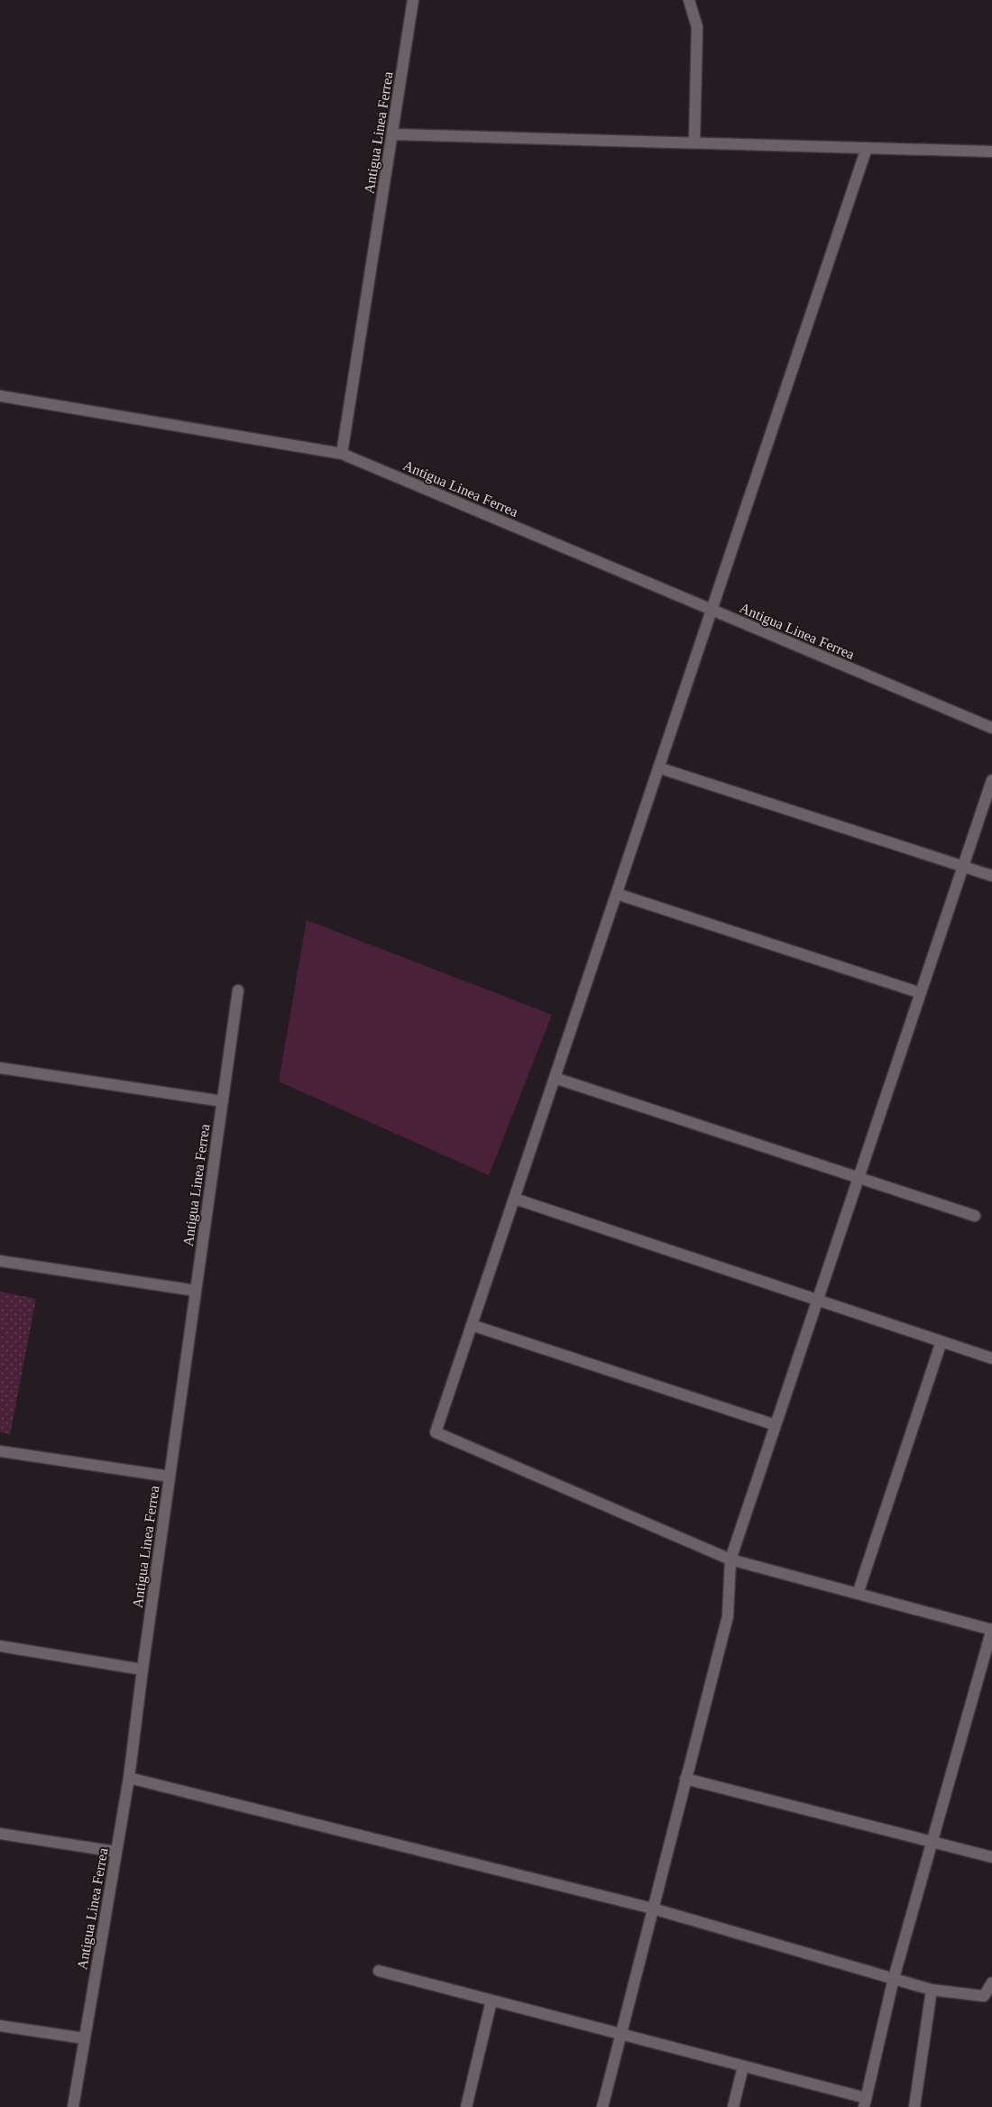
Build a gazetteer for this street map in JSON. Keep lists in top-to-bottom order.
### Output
{
  "streets": {
    "street": ["Antigua Linea Ferrea"]
  }
}
